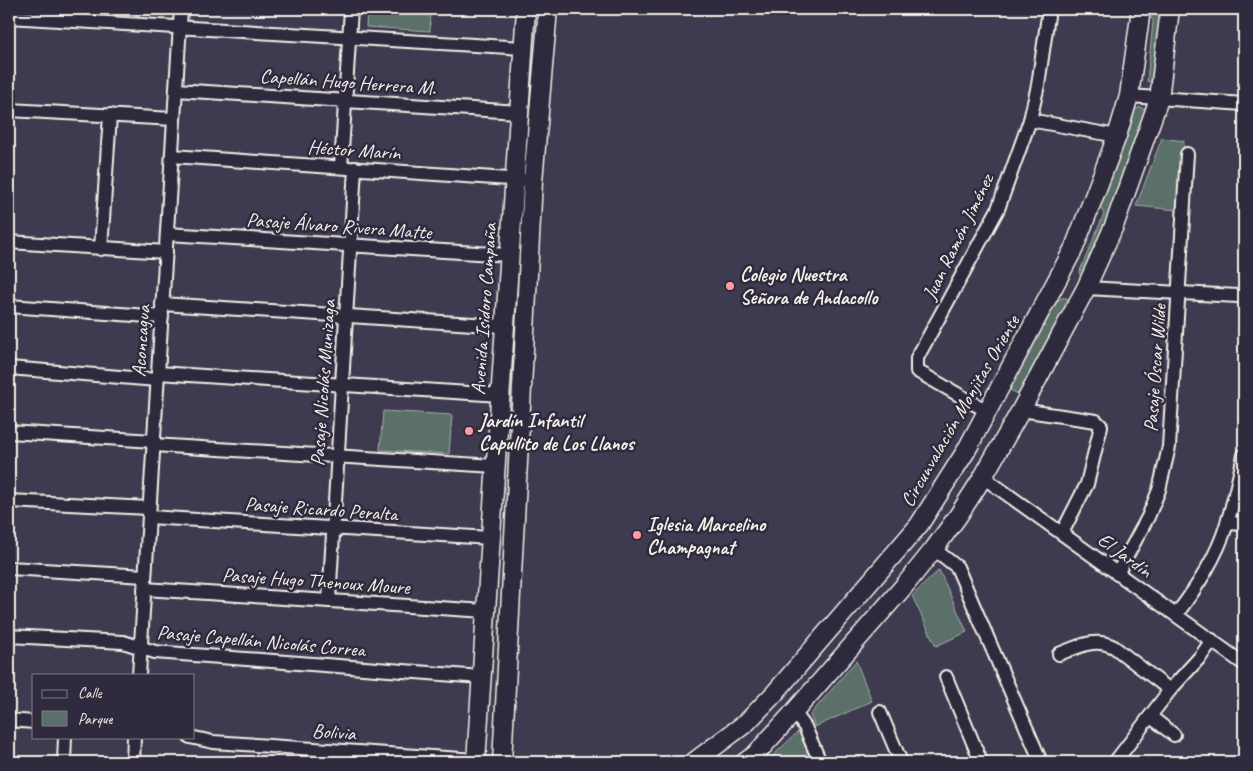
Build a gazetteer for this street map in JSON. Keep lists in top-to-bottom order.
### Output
{
  "streets": {
    "street": [
      "Capellán Hugo Herrera M.",
      "Héctor Marín",
      "Pasaje Álvaro Rivera Matte",
      "Juan Ramón Jiménez",
      "Avenida Isidoro Campaña",
      "Aconcagua",
      "Pasaje Óscar Wilde",
      "Pasaje Nicolás Munizaga",
      "Circunvalación Monjitas Oriente",
      "Pasaje Ricardo Peralta",
      "El Jardín",
      "Pasaje Hugo Thenoux Moure",
      "Pasaje Capellán Nicolás Correa",
      "Bolivia"
    ]
  },
  "crossings": [
    ["Capellán Hugo Herrera M.", "Avenida Isidoro Campaña"],
    ["Capellán Hugo Herrera M.", "Aconcagua"],
    ["Héctor Marín", "Avenida Isidoro Campaña"],
    ["Héctor Marín", "Aconcagua"],
    ["Héctor Marín", "Pasaje Nicolás Munizaga"],
    ["Pasaje Álvaro Rivera Matte", "Avenida Isidoro Campaña"],
    ["Pasaje Álvaro Rivera Matte", "Aconcagua"],
    ["Pasaje Álvaro Rivera Matte", "Pasaje Nicolás Munizaga"],
    ["Juan Ramón Jiménez", "Circunvalación Monjitas Oriente"],
    ["Avenida Isidoro Campaña", "Pasaje Ricardo Peralta"],
    ["Avenida Isidoro Campaña", "Pasaje Hugo Thenoux Moure"],
    ["Avenida Isidoro Campaña", "Pasaje Capellán Nicolás Correa"],
    ["Avenida Isidoro Campaña", "Bolivia"],
    ["Aconcagua", "Pasaje Ricardo Peralta"],
    ["Aconcagua", "Pasaje Hugo Thenoux Moure"],
    ["Aconcagua", "Pasaje Capellán Nicolás Correa"],
    ["Pasaje Óscar Wilde", "El Jardín"],
    ["Pasaje Nicolás Munizaga", "Pasaje Ricardo Peralta"],
    ["Pasaje Nicolás Munizaga", "Pasaje Hugo Thenoux Moure"]
  ],
  "places": ["Colegio Nuestra Señora de Andacollo", "Jardín Infantil Capullito de Los Llanos", "Iglesia Marcelino Champagnat"],
  "legend": ["Calle", "Parque"]
}
